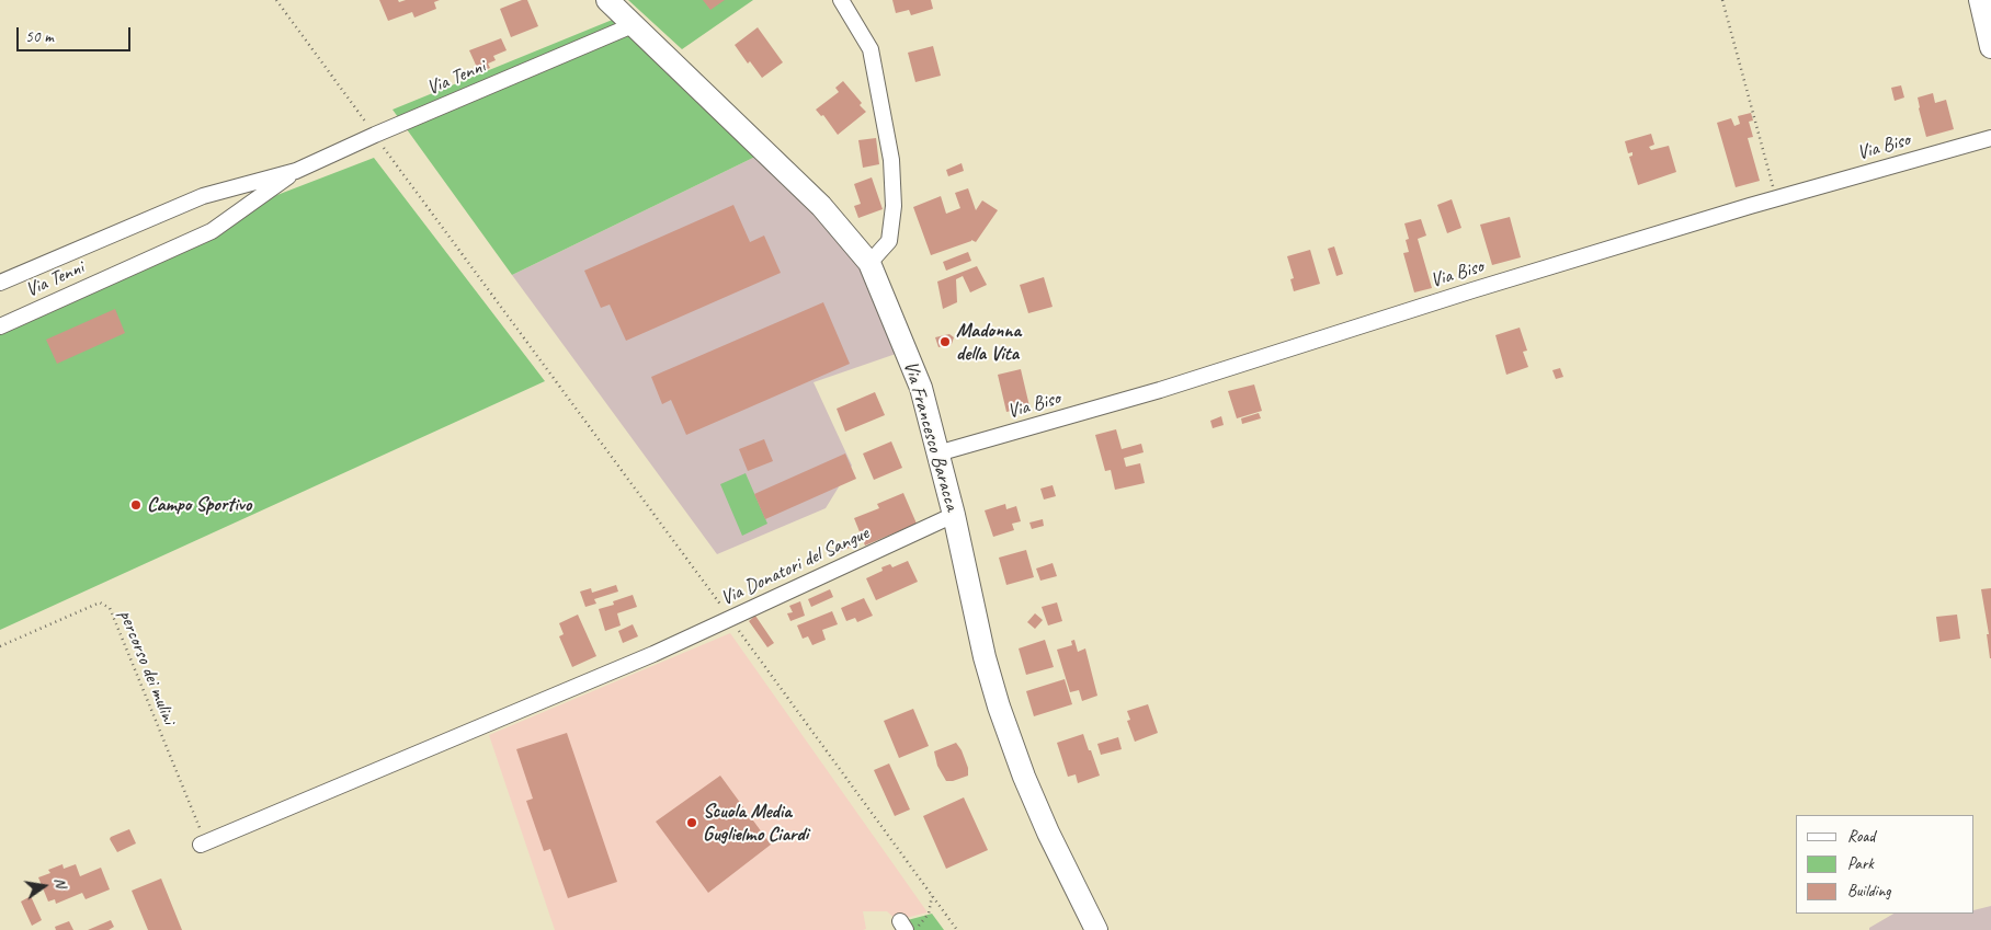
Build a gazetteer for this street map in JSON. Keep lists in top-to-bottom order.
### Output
{
  "streets": {
    "street": [
      "Via Tenni",
      "Via Biso",
      "Via Francesco Baracca",
      "Via Donatori del Sangue"
    ],
    "path": ["percorso dei mulini"]
  },
  "crossings": [
    ["Via Tenni", "Via Francesco Baracca"],
    ["Via Biso", "Via Francesco Baracca"],
    ["Via Francesco Baracca", "Via Donatori del Sangue"],
    ["Via Donatori del Sangue", "percorso dei mulini"]
  ],
  "places": ["Madonna della Vita", "Campo Sportivo", "Scuola Media Guglielmo Ciardi"],
  "legend": ["Road", "Park", "Building"],
  "scale_bar": "50 m",
  "north": "right"
}
